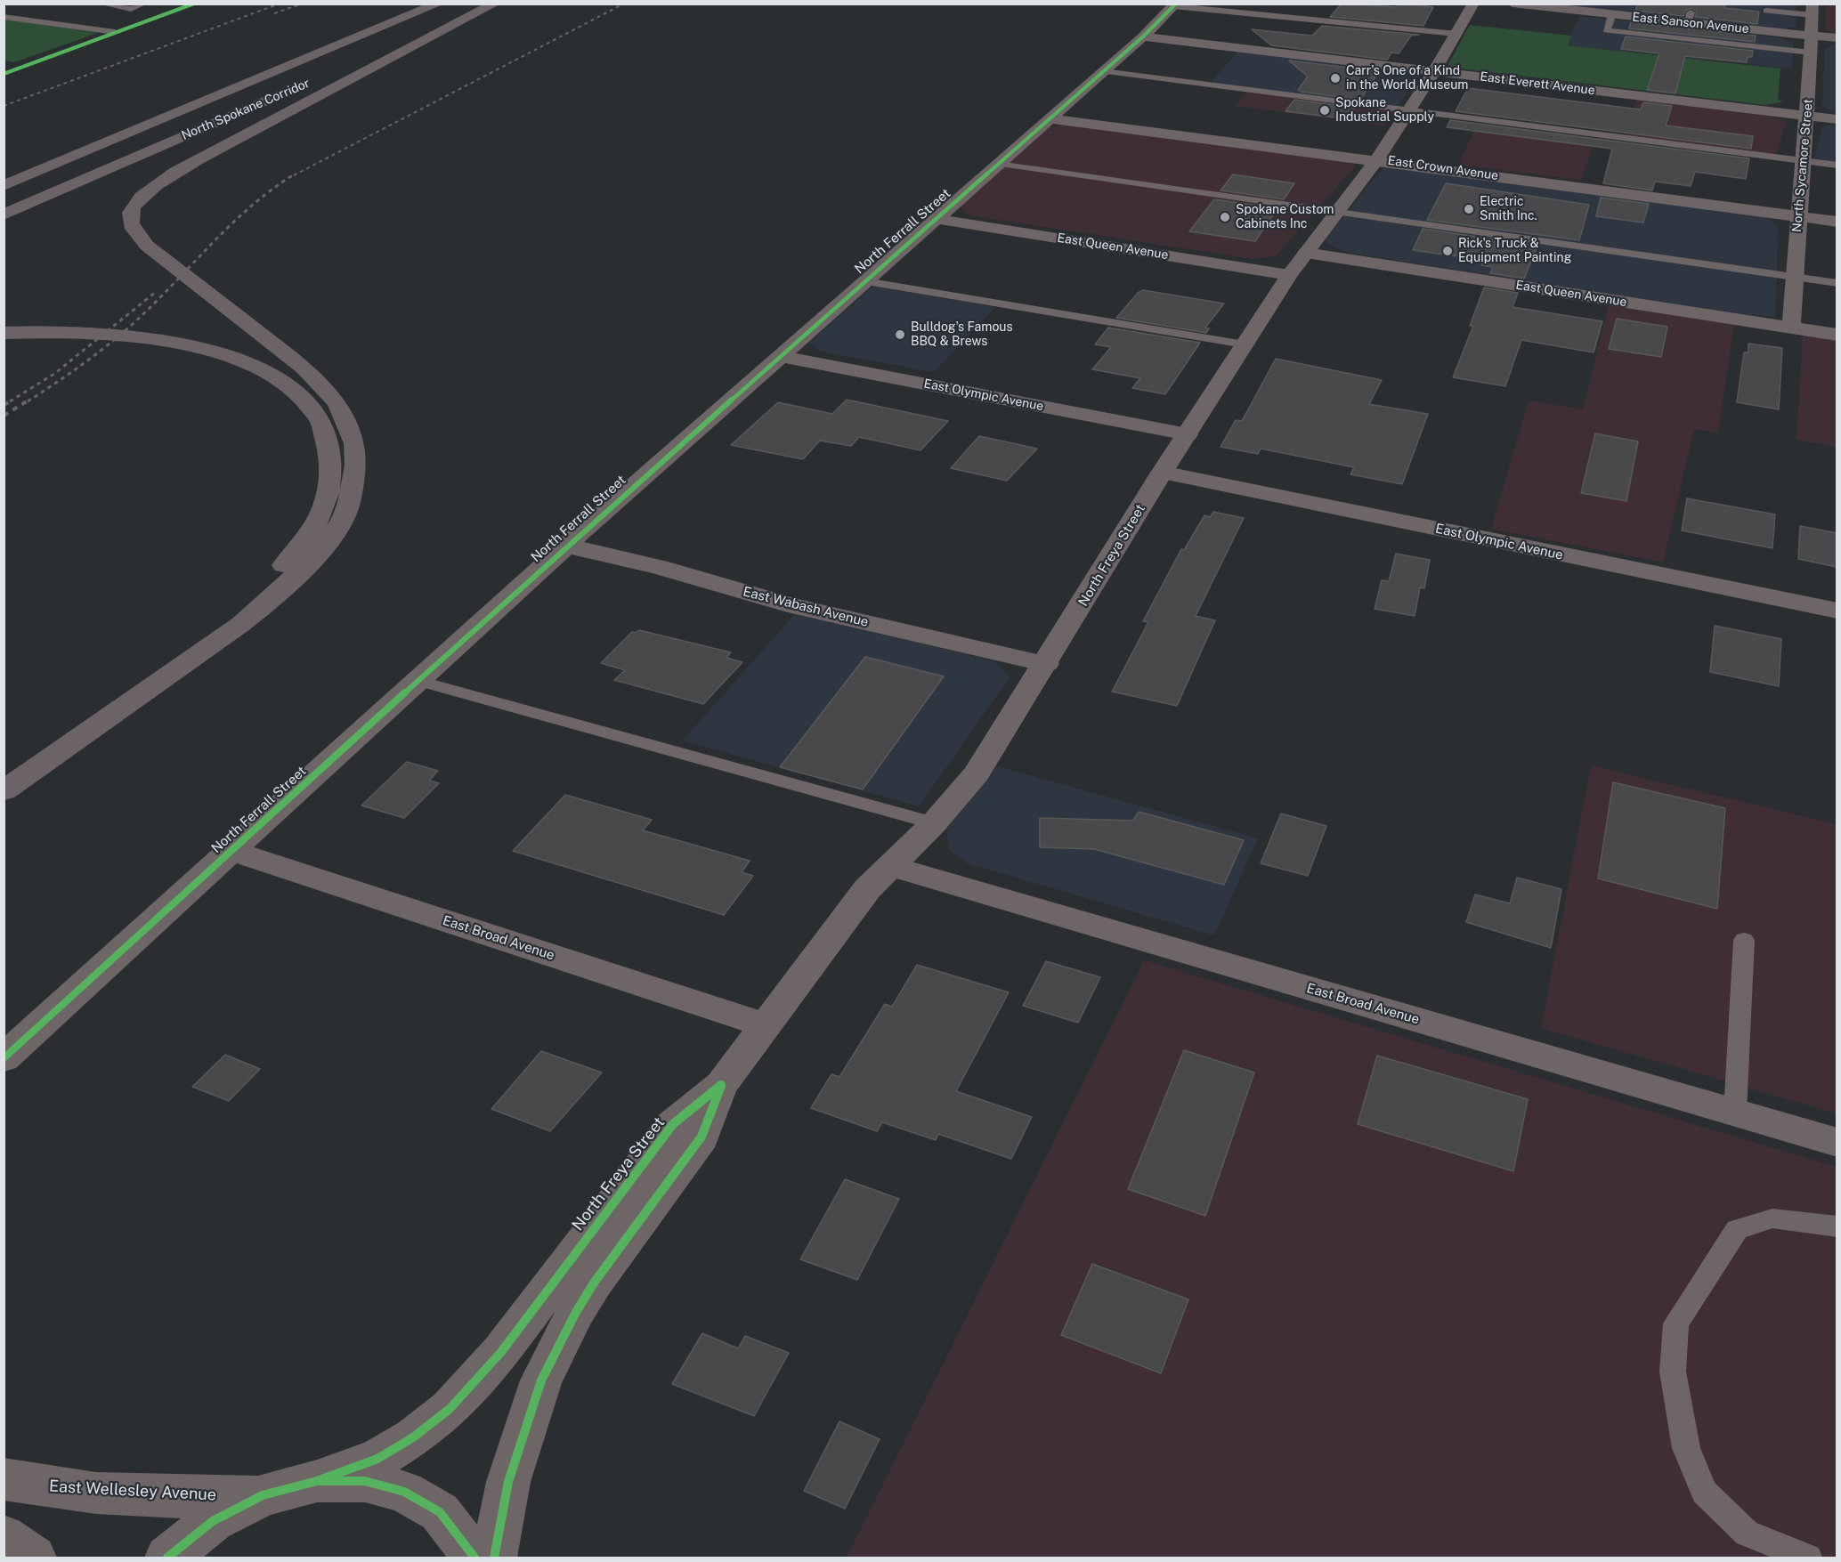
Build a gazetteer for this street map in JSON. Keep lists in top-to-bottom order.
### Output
{
  "streets": {
    "highway": ["North Spokane Corridor"],
    "street": [
      "East Sanson Avenue",
      "East Everett Avenue",
      "North Sycamore Street",
      "East Crown Avenue",
      "North Ferrall Street",
      "East Queen Avenue",
      "East Olympic Avenue",
      "North Freya Street",
      "East Wabash Avenue",
      "East Broad Avenue",
      "East Wellesley Avenue"
    ]
  },
  "crossings": [
    ["East Sanson Avenue", "North Sycamore Street"],
    ["East Everett Avenue", "North Sycamore Street"],
    ["East Everett Avenue", "North Ferrall Street"],
    ["East Everett Avenue", "North Freya Street"],
    ["North Sycamore Street", "East Crown Avenue"],
    ["North Sycamore Street", "East Queen Avenue"],
    ["East Crown Avenue", "North Ferrall Street"],
    ["East Crown Avenue", "North Freya Street"],
    ["North Ferrall Street", "East Queen Avenue"],
    ["North Ferrall Street", "East Olympic Avenue"],
    ["North Ferrall Street", "East Wabash Avenue"],
    ["North Ferrall Street", "East Broad Avenue"],
    ["East Queen Avenue", "North Freya Street"],
    ["East Olympic Avenue", "North Freya Street"],
    ["North Freya Street", "East Wabash Avenue"],
    ["North Freya Street", "East Broad Avenue"]
  ],
  "places": [
    "Carr's One of a Kind in the World Museum",
    "Spokane Industrial Supply",
    "Electric Smith Inc.",
    "Spokane Custom Cabinets Inc",
    "Rick's Truck & Equipment Painting",
    "Bulldog's Famous BBQ & Brews"
  ]
}
